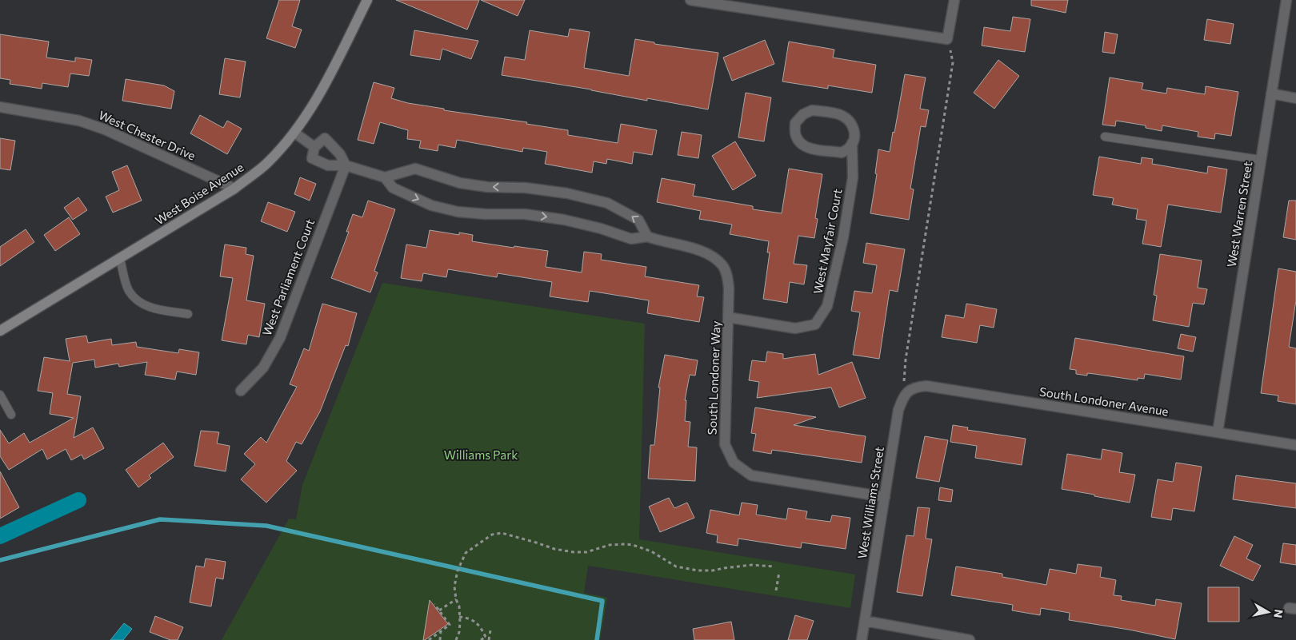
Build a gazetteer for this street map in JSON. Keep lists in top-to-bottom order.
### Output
{
  "streets": {
    "street": [
      "West Chester Drive",
      "West Boise Avenue",
      "West Warren Street",
      "West Mayfair Court",
      "West Parliament Court",
      "South Londoner Way",
      "South Londoner Avenue",
      "West Williams Street"
    ]
  },
  "crossings": [
    ["West Chester Drive", "West Boise Avenue"],
    ["West Warren Street", "South Londoner Avenue"],
    ["West Mayfair Court", "South Londoner Way"],
    ["West Parliament Court", "South Londoner Way"],
    ["South Londoner Way", "West Williams Street"],
    ["South Londoner Avenue", "West Williams Street"]
  ],
  "parks": ["Williams Park"],
  "north": "right"
}
